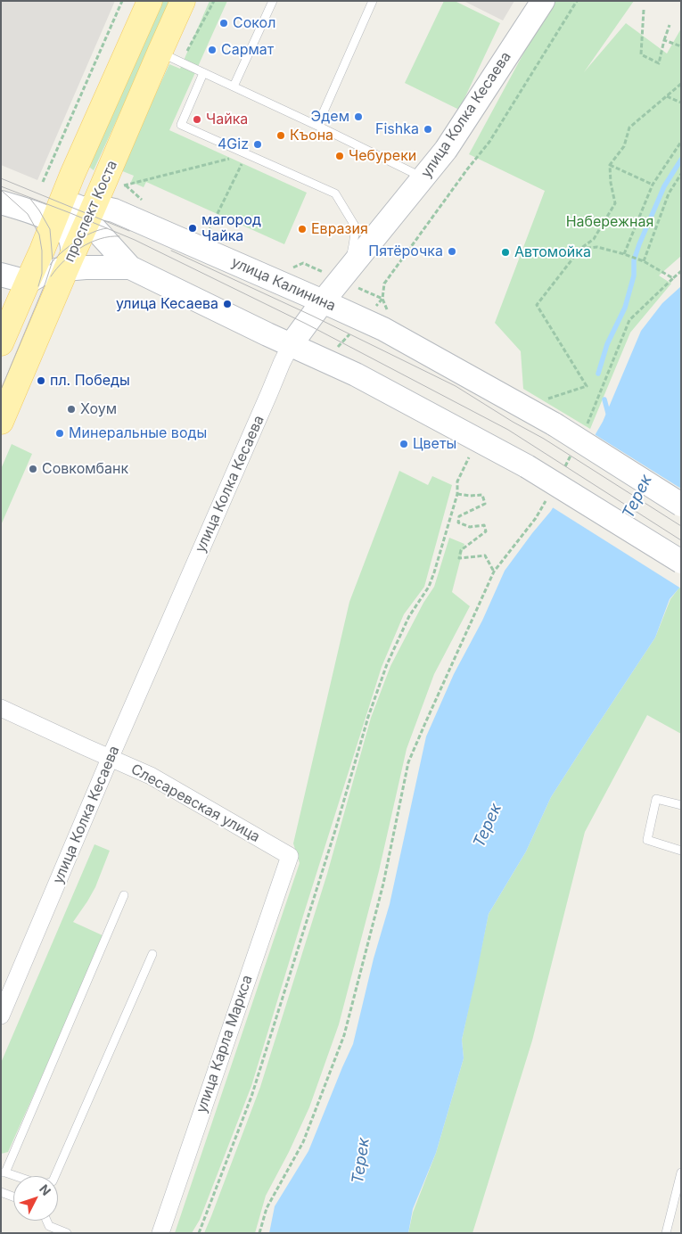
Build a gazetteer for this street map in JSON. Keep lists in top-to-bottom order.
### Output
{
  "streets": {
    "main road": ["улица Колка Кесаева", "проспект Коста", "улица Калинина"],
    "street": ["Слесаревская улица", "улица Карла Маркса"]
  },
  "crossings": [
    ["улица Колка Кесаева", "улица Калинина"],
    ["улица Колка Кесаева", "Слесаревская улица"],
    ["проспект Коста", "улица Калинина"],
    ["Слесаревская улица", "улица Карла Маркса"]
  ],
  "water": ["Терек"],
  "parks": ["Набережная"],
  "places": [
    "Сокол",
    "Сармат",
    "Эдем",
    "Чайка",
    "Fishka",
    "Къона",
    "4Giz",
    "Чебуреки",
    "магород Чайка",
    "Евразия",
    "Пятёрочка",
    "Автомойка",
    "улица Кесаева",
    "пл. Победы",
    "Хоум",
    "Минеральные воды",
    "Цветы",
    "Совкомбанк"
  ],
  "north": "top right"
}
